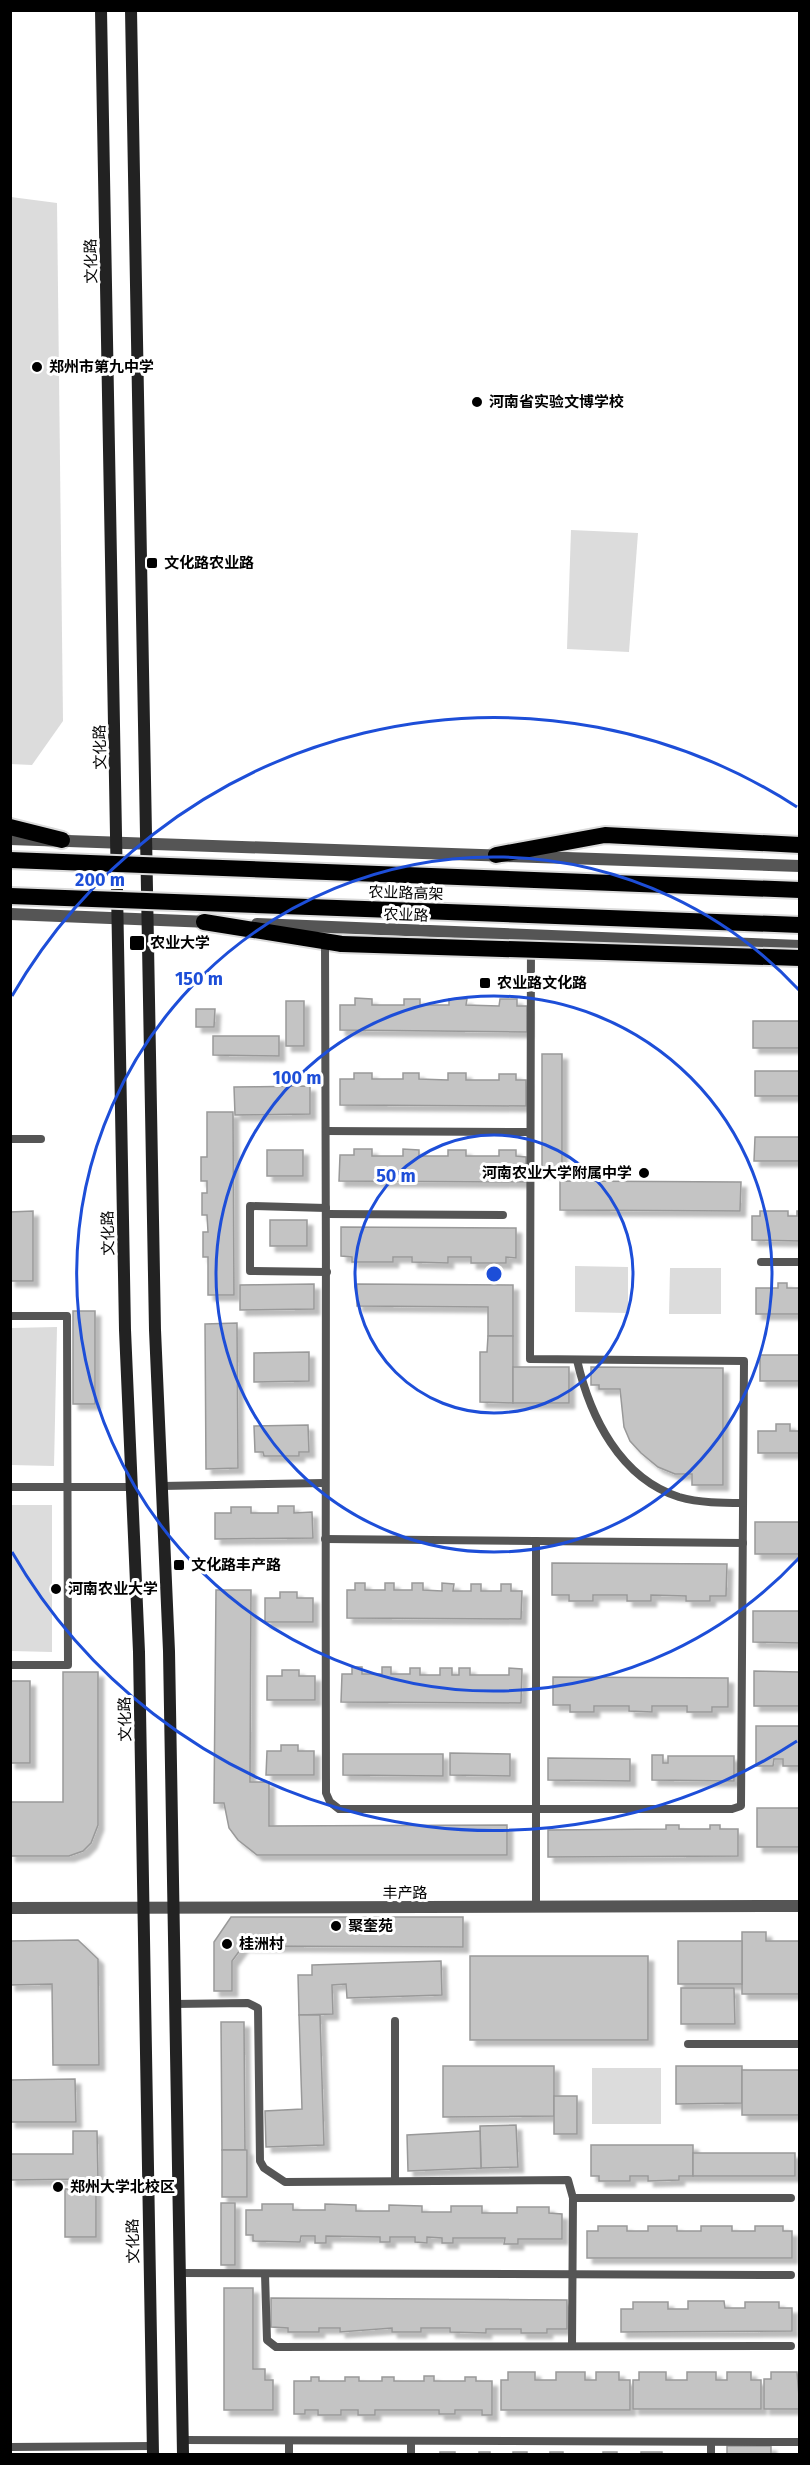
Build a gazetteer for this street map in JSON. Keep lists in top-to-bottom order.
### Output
{
  "streets": {
    "highway": ["农业路高架"],
    "main road": ["文化路"],
    "street": ["农业路", "丰产路"]
  },
  "crossings": [
    ["文化路", "农业路"],
    ["文化路", "丰产路"]
  ],
  "places": {
    "other": [
      "郑州市第九中学",
      "河南省实验文博学校",
      "河南农业大学附属中学",
      "河南农业大学",
      "聚奎苑",
      "桂洲村",
      "郑州大学北校区"
    ],
    "transit": [
      "文化路农业路",
      "农业大学",
      "农业路文化路",
      "文化路丰产路"
    ]
  },
  "rings": [
    "200 m",
    "150 m",
    "100 m",
    "50 m"
  ]
}
